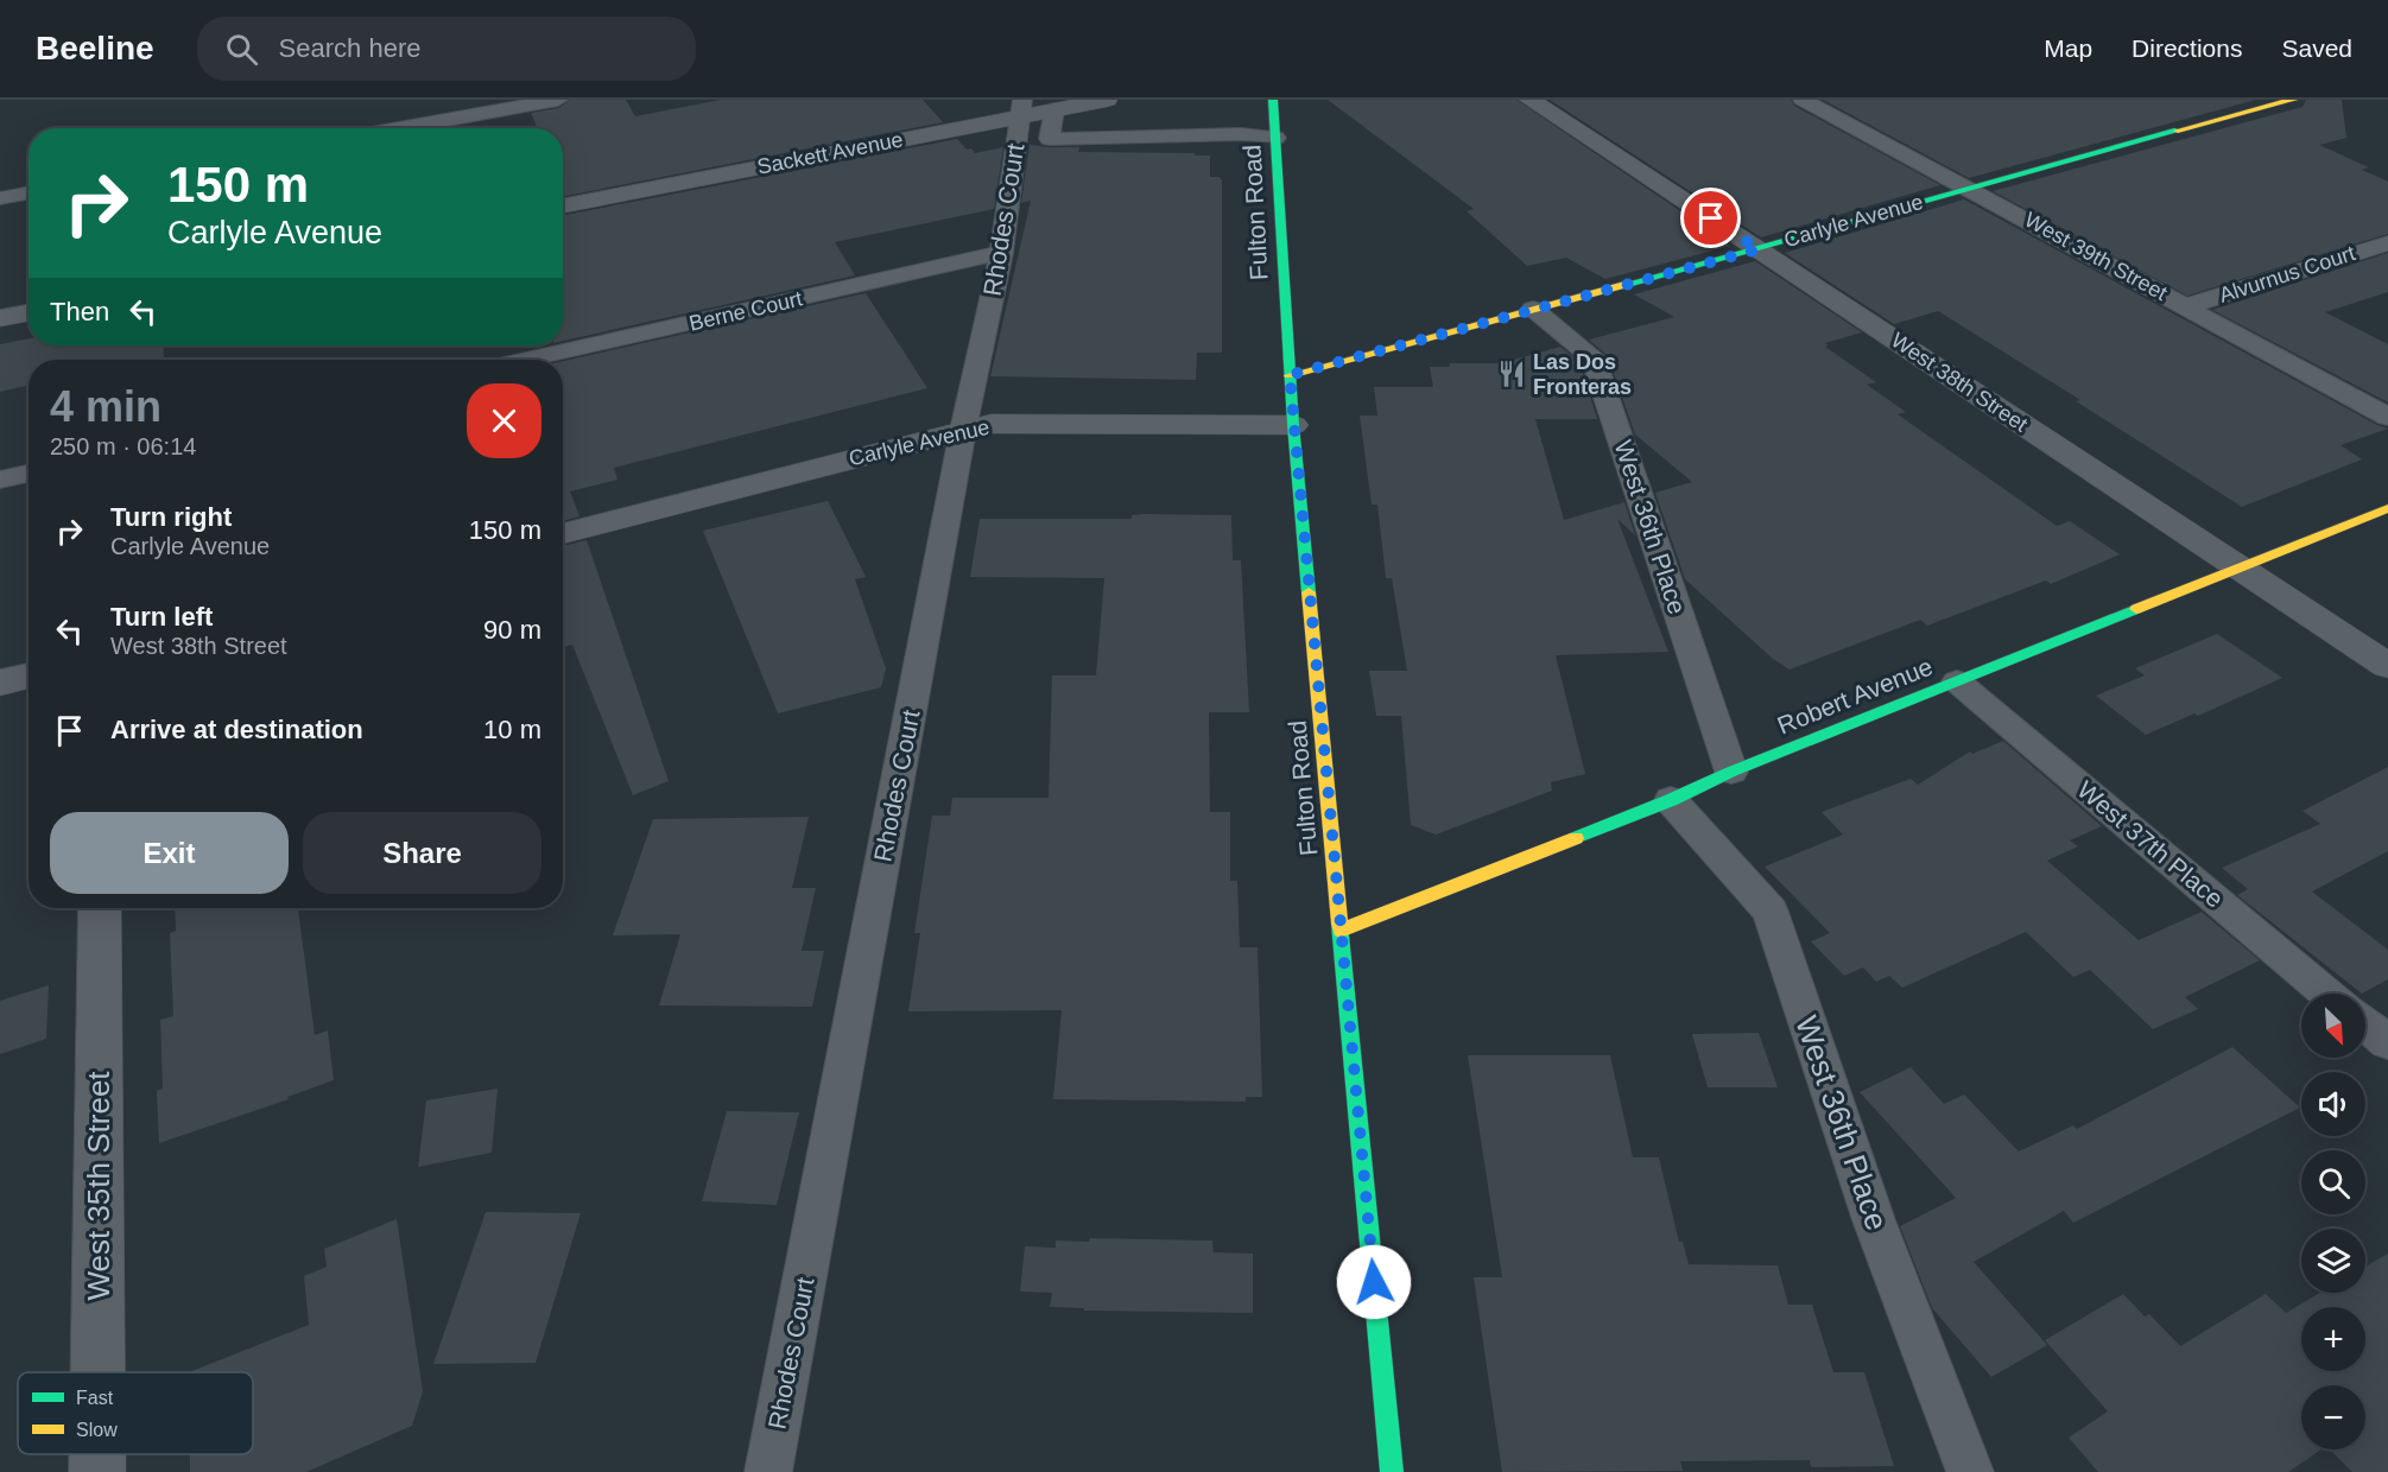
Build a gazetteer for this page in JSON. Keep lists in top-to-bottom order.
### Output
{
  "streets": {
    "street": [
      "Sackett Avenue",
      "Fulton Road",
      "Carlyle Avenue",
      "West 38th Street",
      "Robert Avenue",
      "West 35th Street"
    ],
    "lane": [
      "Rhodes Court",
      "West 39th Street",
      "Alvurnus Court",
      "Berne Court",
      "West 36th Place",
      "West 37th Place"
    ]
  },
  "crossings": [
    ["Sackett Avenue", "Rhodes Court"],
    ["Fulton Road", "Carlyle Avenue"],
    ["Fulton Road", "Robert Avenue"],
    ["Rhodes Court", "Carlyle Avenue"],
    ["Rhodes Court", "Berne Court"],
    ["Carlyle Avenue", "West 39th Street"],
    ["Carlyle Avenue", "West 38th Street"],
    ["Carlyle Avenue", "West 36th Place"],
    ["West 39th Street", "Alvurnus Court"],
    ["West 38th Street", "Robert Avenue"],
    ["West 36th Place", "Robert Avenue"],
    ["Robert Avenue", "West 37th Place"]
  ],
  "places": {
    "restaurant": ["Las Dos Fronteras"]
  },
  "legend": ["Fast", "Slow"],
  "north": "bottom right",
  "page": {
    "header": "Beeline",
    "search": "Search here",
    "nav": ["Map", "Directions", "Saved"],
    "turn": ["150 m", "Carlyle Avenue"],
    "then": "Then",
    "heading": ["4 min", "250 m · 06:14"],
    "list": [
      {
        "name": "Turn right",
        "note": "Carlyle Avenue",
        "value": "150 m"
      },
      {
        "name": "Turn left",
        "note": "West 38th Street",
        "value": "90 m"
      },
      {
        "name": "Arrive at destination",
        "value": "10 m"
      }
    ],
    "buttons": ["Exit", "Share"],
    "map_buttons": ["+", "−"]
  }
}
